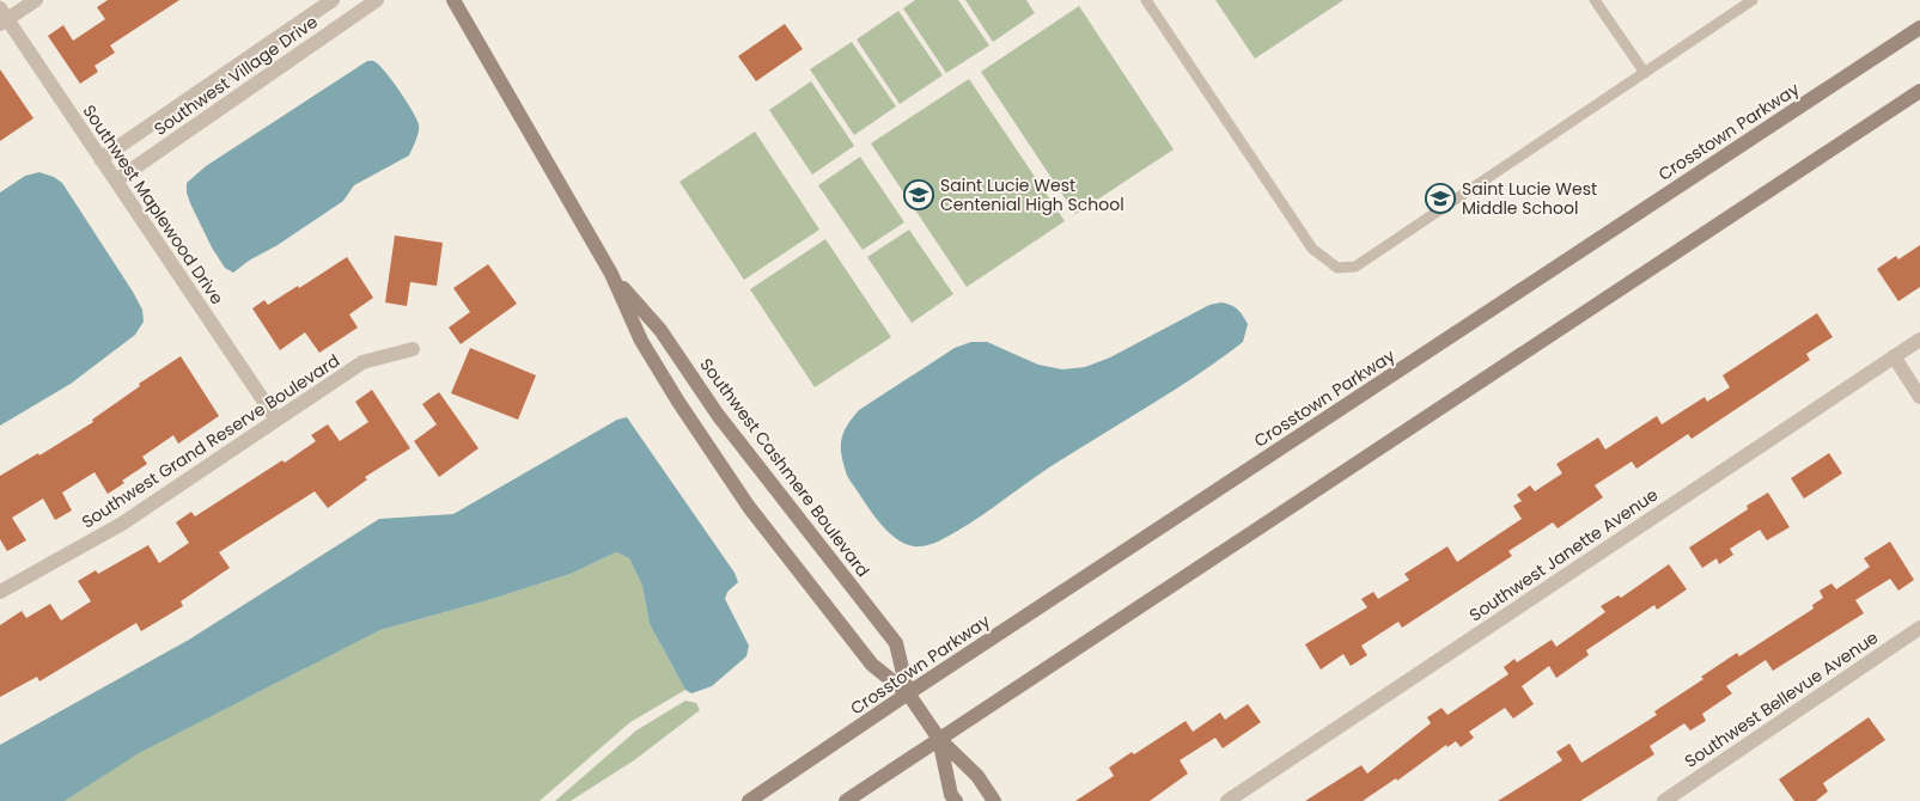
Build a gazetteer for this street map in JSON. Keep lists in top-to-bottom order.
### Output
{
  "streets": {
    "main road": ["Crosstown Parkway", "Southwest Cashmere Boulevard"],
    "street": [
      "Southwest Village Drive",
      "Southwest Maplewood Drive",
      "Southwest Grand Reserve Boulevard",
      "Southwest Janette Avenue",
      "Southwest Bellevue Avenue"
    ]
  },
  "crossings": [
    ["Southwest Village Drive", "Southwest Maplewood Drive"],
    ["Crosstown Parkway", "Southwest Cashmere Boulevard"],
    ["Southwest Maplewood Drive", "Southwest Grand Reserve Boulevard"]
  ],
  "places": {
    "school or university": ["Saint Lucie West Centenial High School", "Saint Lucie West Middle School"]
  }
}
